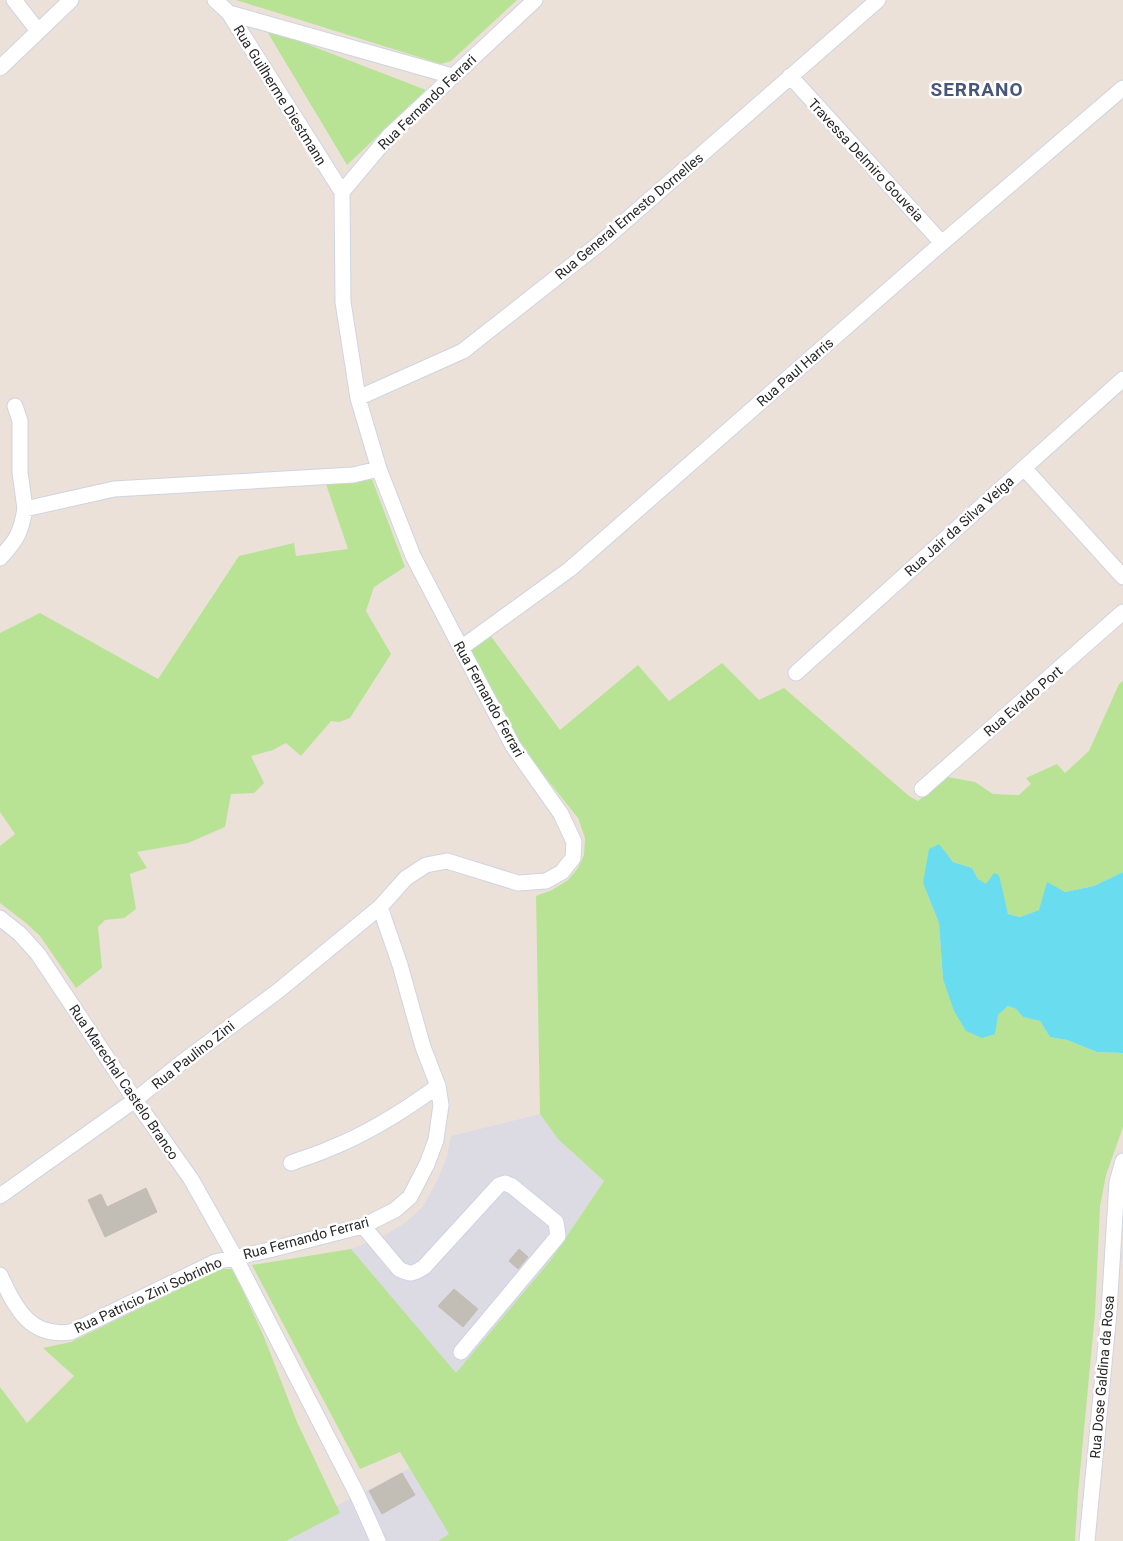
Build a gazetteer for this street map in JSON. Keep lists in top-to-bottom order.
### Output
{
  "streets": {
    "street": [
      "Rua Guilherme Diestmann",
      "Rua Fernando Ferrari",
      "Travessa Delmiro Gouveia",
      "Rua General Ernesto Dornelles",
      "Rua Paul Harris",
      "Rua Jair da Silva Veiga",
      "Rua Evaldo Port",
      "Rua Paulino Zini",
      "Rua Marechal Castelo Branco",
      "Rua Patricio Zini Sobrinho",
      "Rua Dose Galdina da Rosa"
    ]
  },
  "crossings": [
    ["Rua Guilherme Diestmann", "Rua Fernando Ferrari"],
    ["Rua Fernando Ferrari", "Rua General Ernesto Dornelles"],
    ["Rua Fernando Ferrari", "Rua Paul Harris"],
    ["Rua Fernando Ferrari", "Rua Paulino Zini"],
    ["Rua Fernando Ferrari", "Rua Marechal Castelo Branco"],
    ["Rua Fernando Ferrari", "Rua Patricio Zini Sobrinho"],
    ["Travessa Delmiro Gouveia", "Rua General Ernesto Dornelles"],
    ["Travessa Delmiro Gouveia", "Rua Paul Harris"],
    ["Rua Paulino Zini", "Rua Marechal Castelo Branco"],
    ["Rua Marechal Castelo Branco", "Rua Patricio Zini Sobrinho"]
  ],
  "districts": ["SERRANO"]
}
